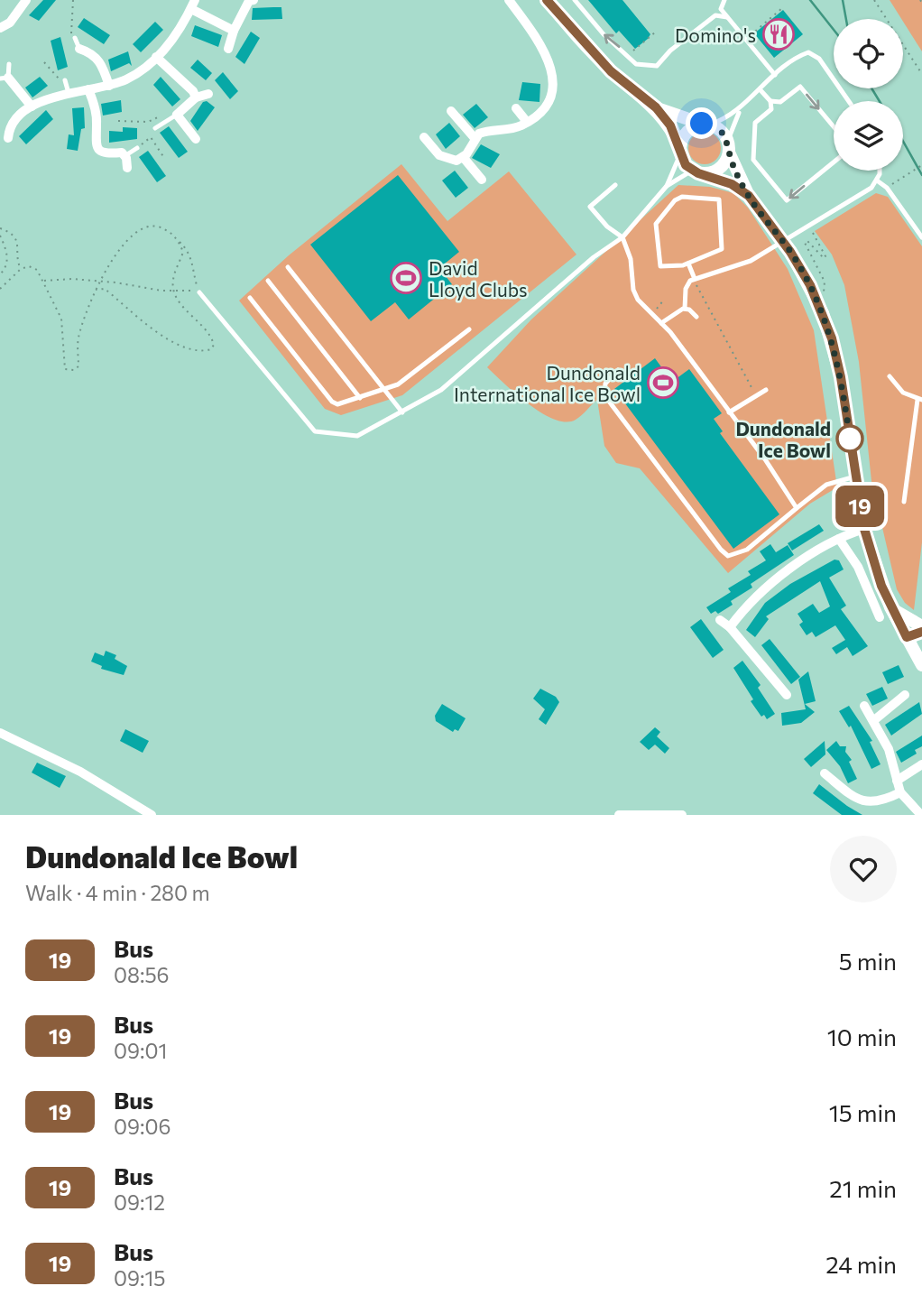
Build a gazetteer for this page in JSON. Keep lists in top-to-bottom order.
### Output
{
  "places": {
    "restaurant": ["Domino's"],
    "sports": ["David Lloyd Clubs", "Dundonald International Ice Bowl"],
    "other": ["Dundonald Ice Bowl"]
  },
  "lines": ["bus line 19"],
  "page": {
    "on_map": "19",
    "heading": ["Dundonald Ice Bowl", "Walk · 4 min · 280 m"],
    "list": [
      {
        "mark": "19",
        "name": "Bus",
        "note": "08:56",
        "value": "5 min"
      },
      {
        "mark": "19",
        "name": "Bus",
        "note": "09:01",
        "value": "10 min"
      },
      {
        "mark": "19",
        "name": "Bus",
        "note": "09:06",
        "value": "15 min"
      },
      {
        "mark": "19",
        "name": "Bus",
        "note": "09:12",
        "value": "21 min"
      },
      {
        "mark": "19",
        "name": "Bus",
        "note": "09:15",
        "value": "24 min"
      }
    ]
  }
}
